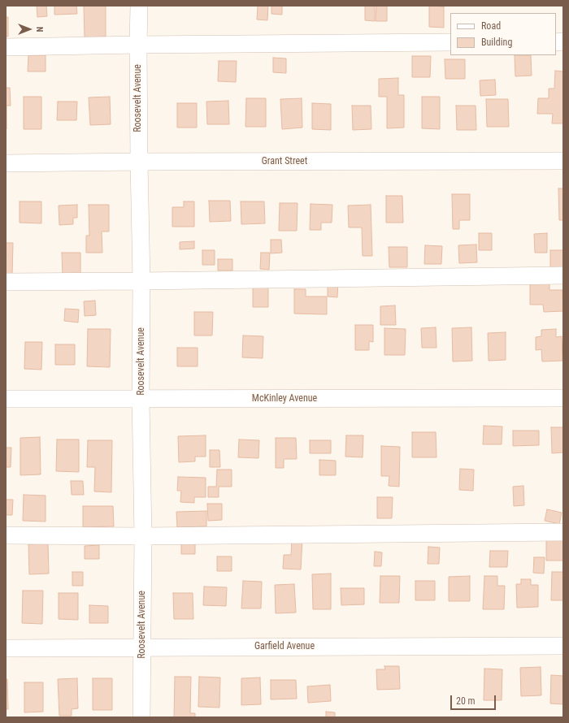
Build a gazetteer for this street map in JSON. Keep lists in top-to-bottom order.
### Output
{
  "streets": {
    "street": [
      "Roosevelt Avenue",
      "Grant Street",
      "McKinley Avenue",
      "Garfield Avenue"
    ]
  },
  "crossings": [
    ["Roosevelt Avenue", "Grant Street"],
    ["Roosevelt Avenue", "McKinley Avenue"],
    ["Roosevelt Avenue", "Garfield Avenue"]
  ],
  "legend": ["Road", "Building"],
  "scale_bar": "20 m",
  "north": "right"
}
